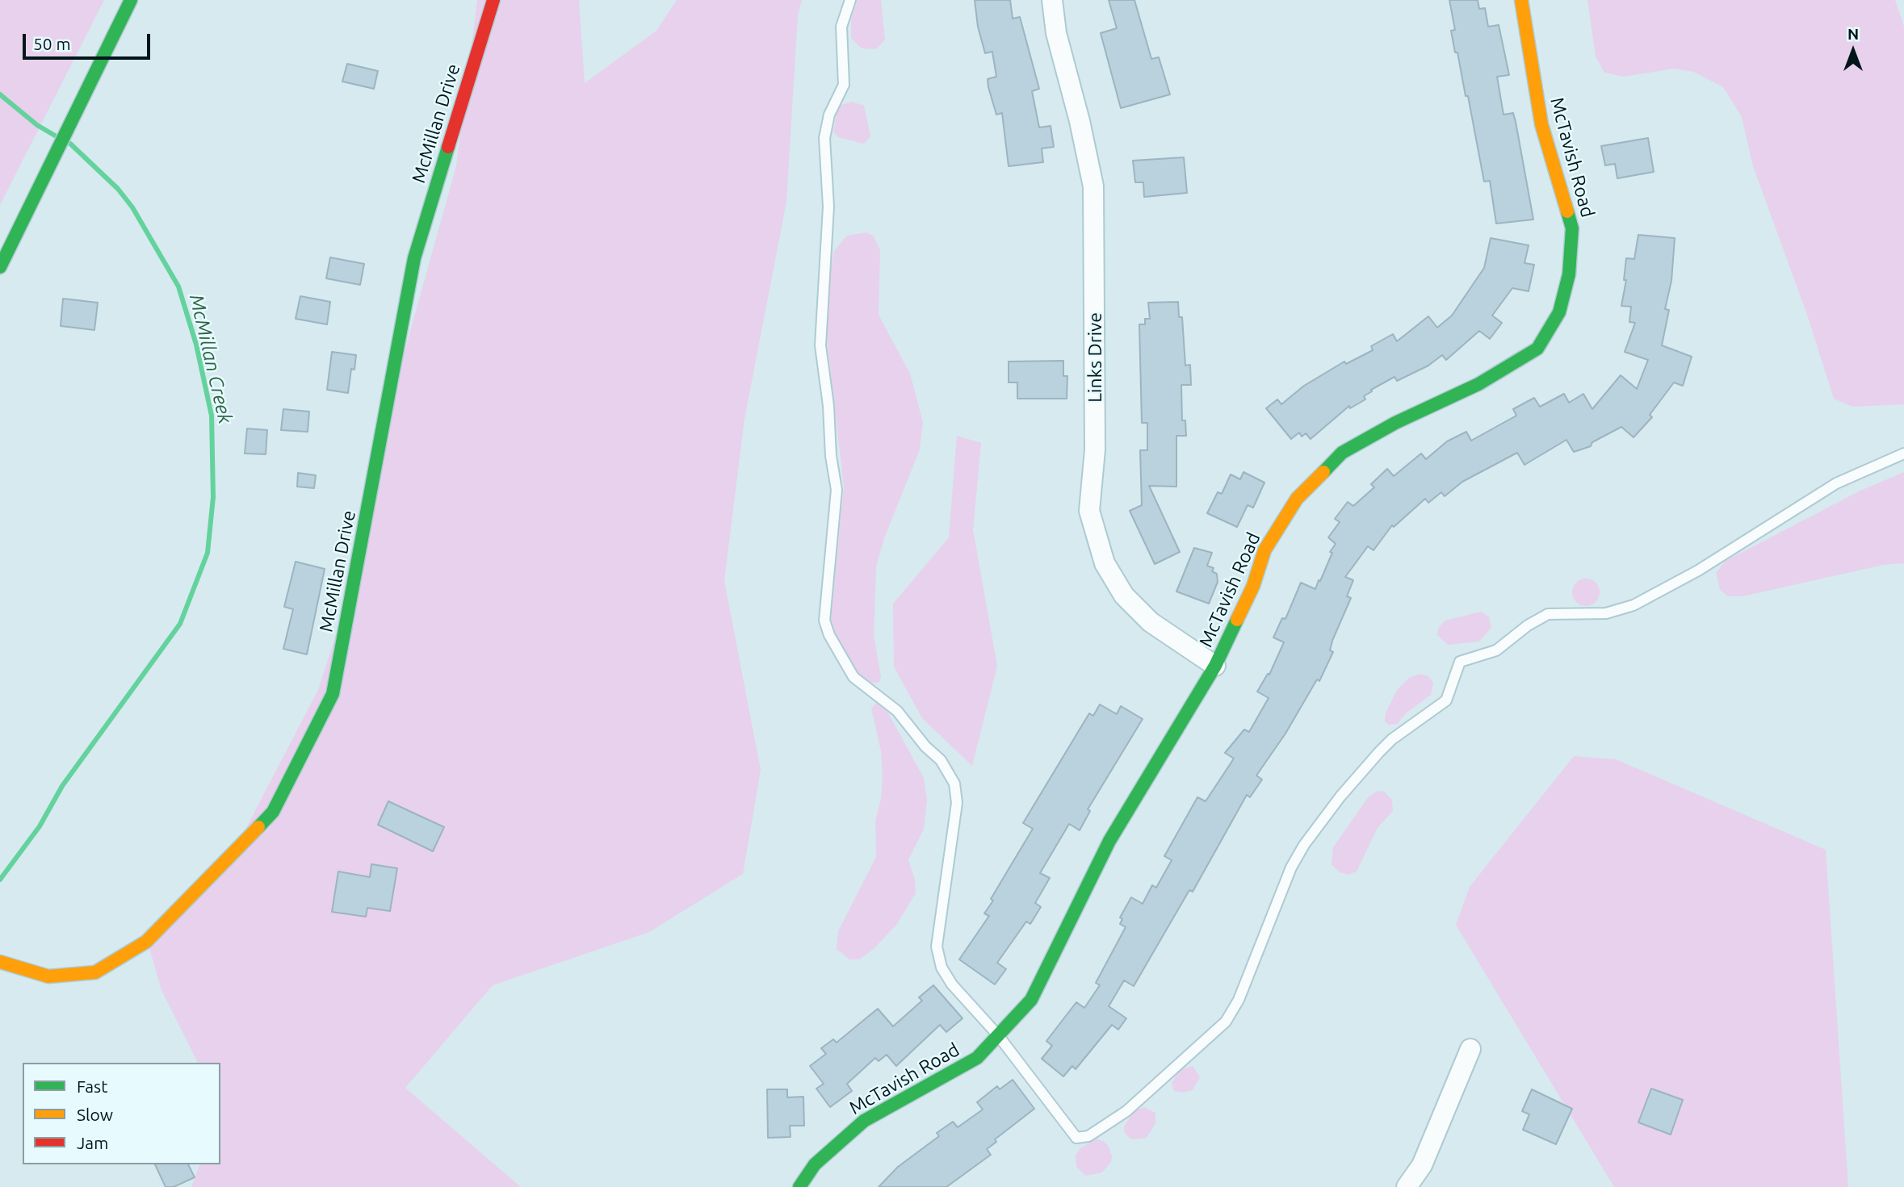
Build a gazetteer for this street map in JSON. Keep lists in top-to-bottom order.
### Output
{
  "streets": {
    "street": ["McMillan Drive", "McTavish Road", "Links Drive"]
  },
  "crossings": [
    ["McTavish Road", "Links Drive"]
  ],
  "water": ["McMillan Creek"],
  "legend": ["Fast", "Slow", "Jam"],
  "scale_bar": "50 m",
  "north": "top"
}
